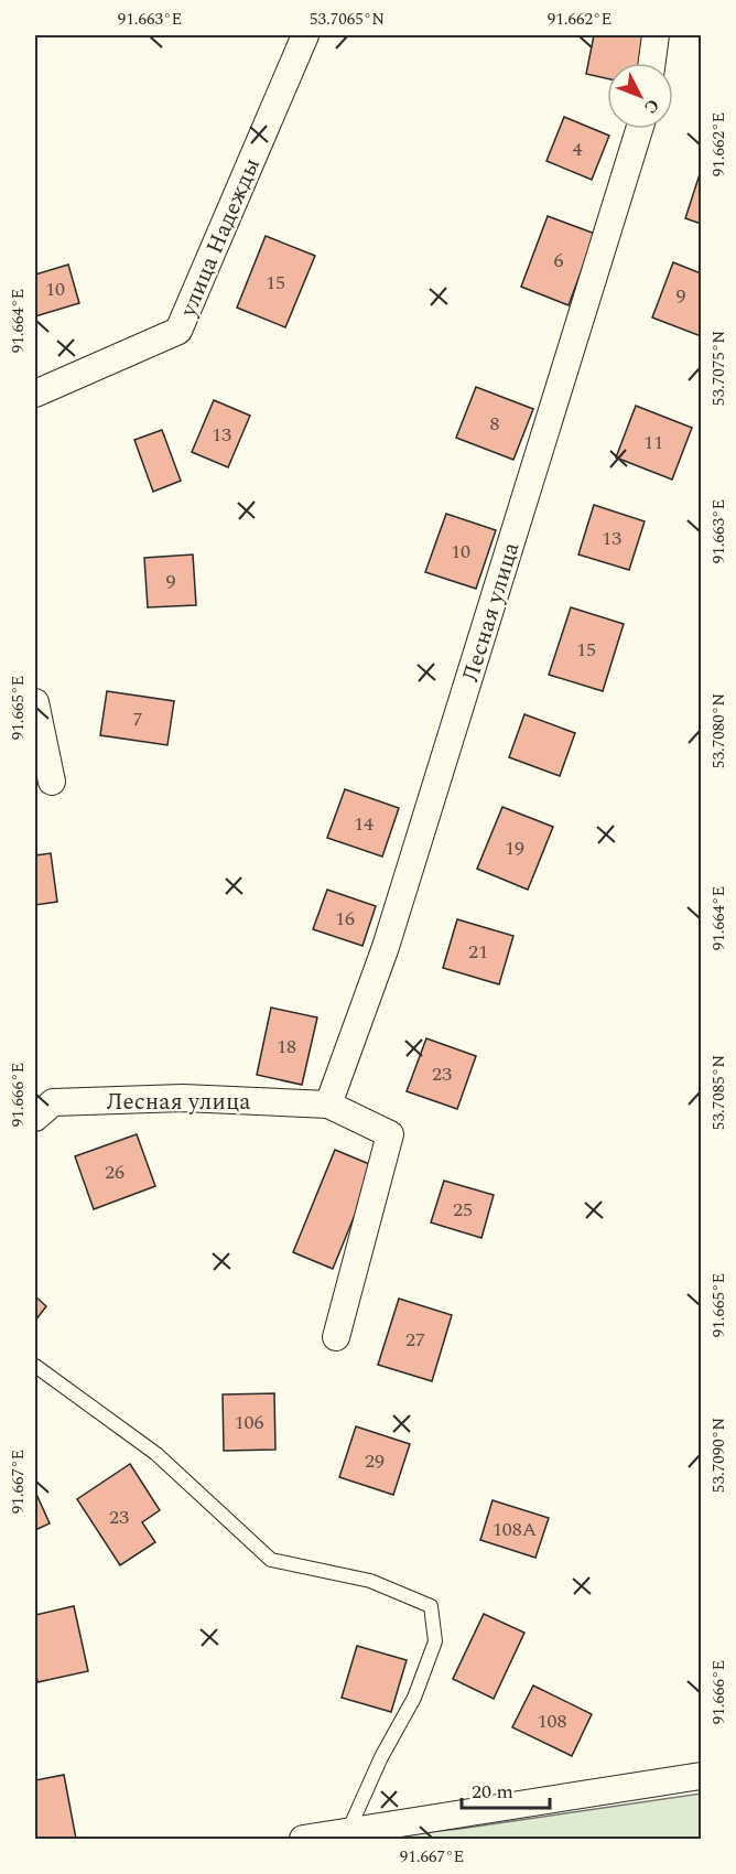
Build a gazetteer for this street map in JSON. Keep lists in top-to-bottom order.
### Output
{
  "streets": {
    "street": ["улица Надежды", "Лесная улица"]
  },
  "house_numbers": [
    "4",
    "6",
    "15",
    "10",
    "9",
    "8",
    "13",
    "11",
    "13",
    "10",
    "9",
    "15",
    "7",
    "14",
    "19",
    "16",
    "21",
    "18",
    "23",
    "26",
    "25",
    "27",
    "106",
    "29",
    "23",
    "108А",
    "108"
  ],
  "scale_bar": "20 m",
  "north": "bottom right",
  "coordinates": [
    "91.663°E",
    "53.7065°N",
    "91.662°E",
    "91.664°E",
    "53.7075°N",
    "91.665°E",
    "53.7080°N",
    "53.7085°N",
    "91.666°E",
    "53.7090°N",
    "91.667°E"
  ]
}
